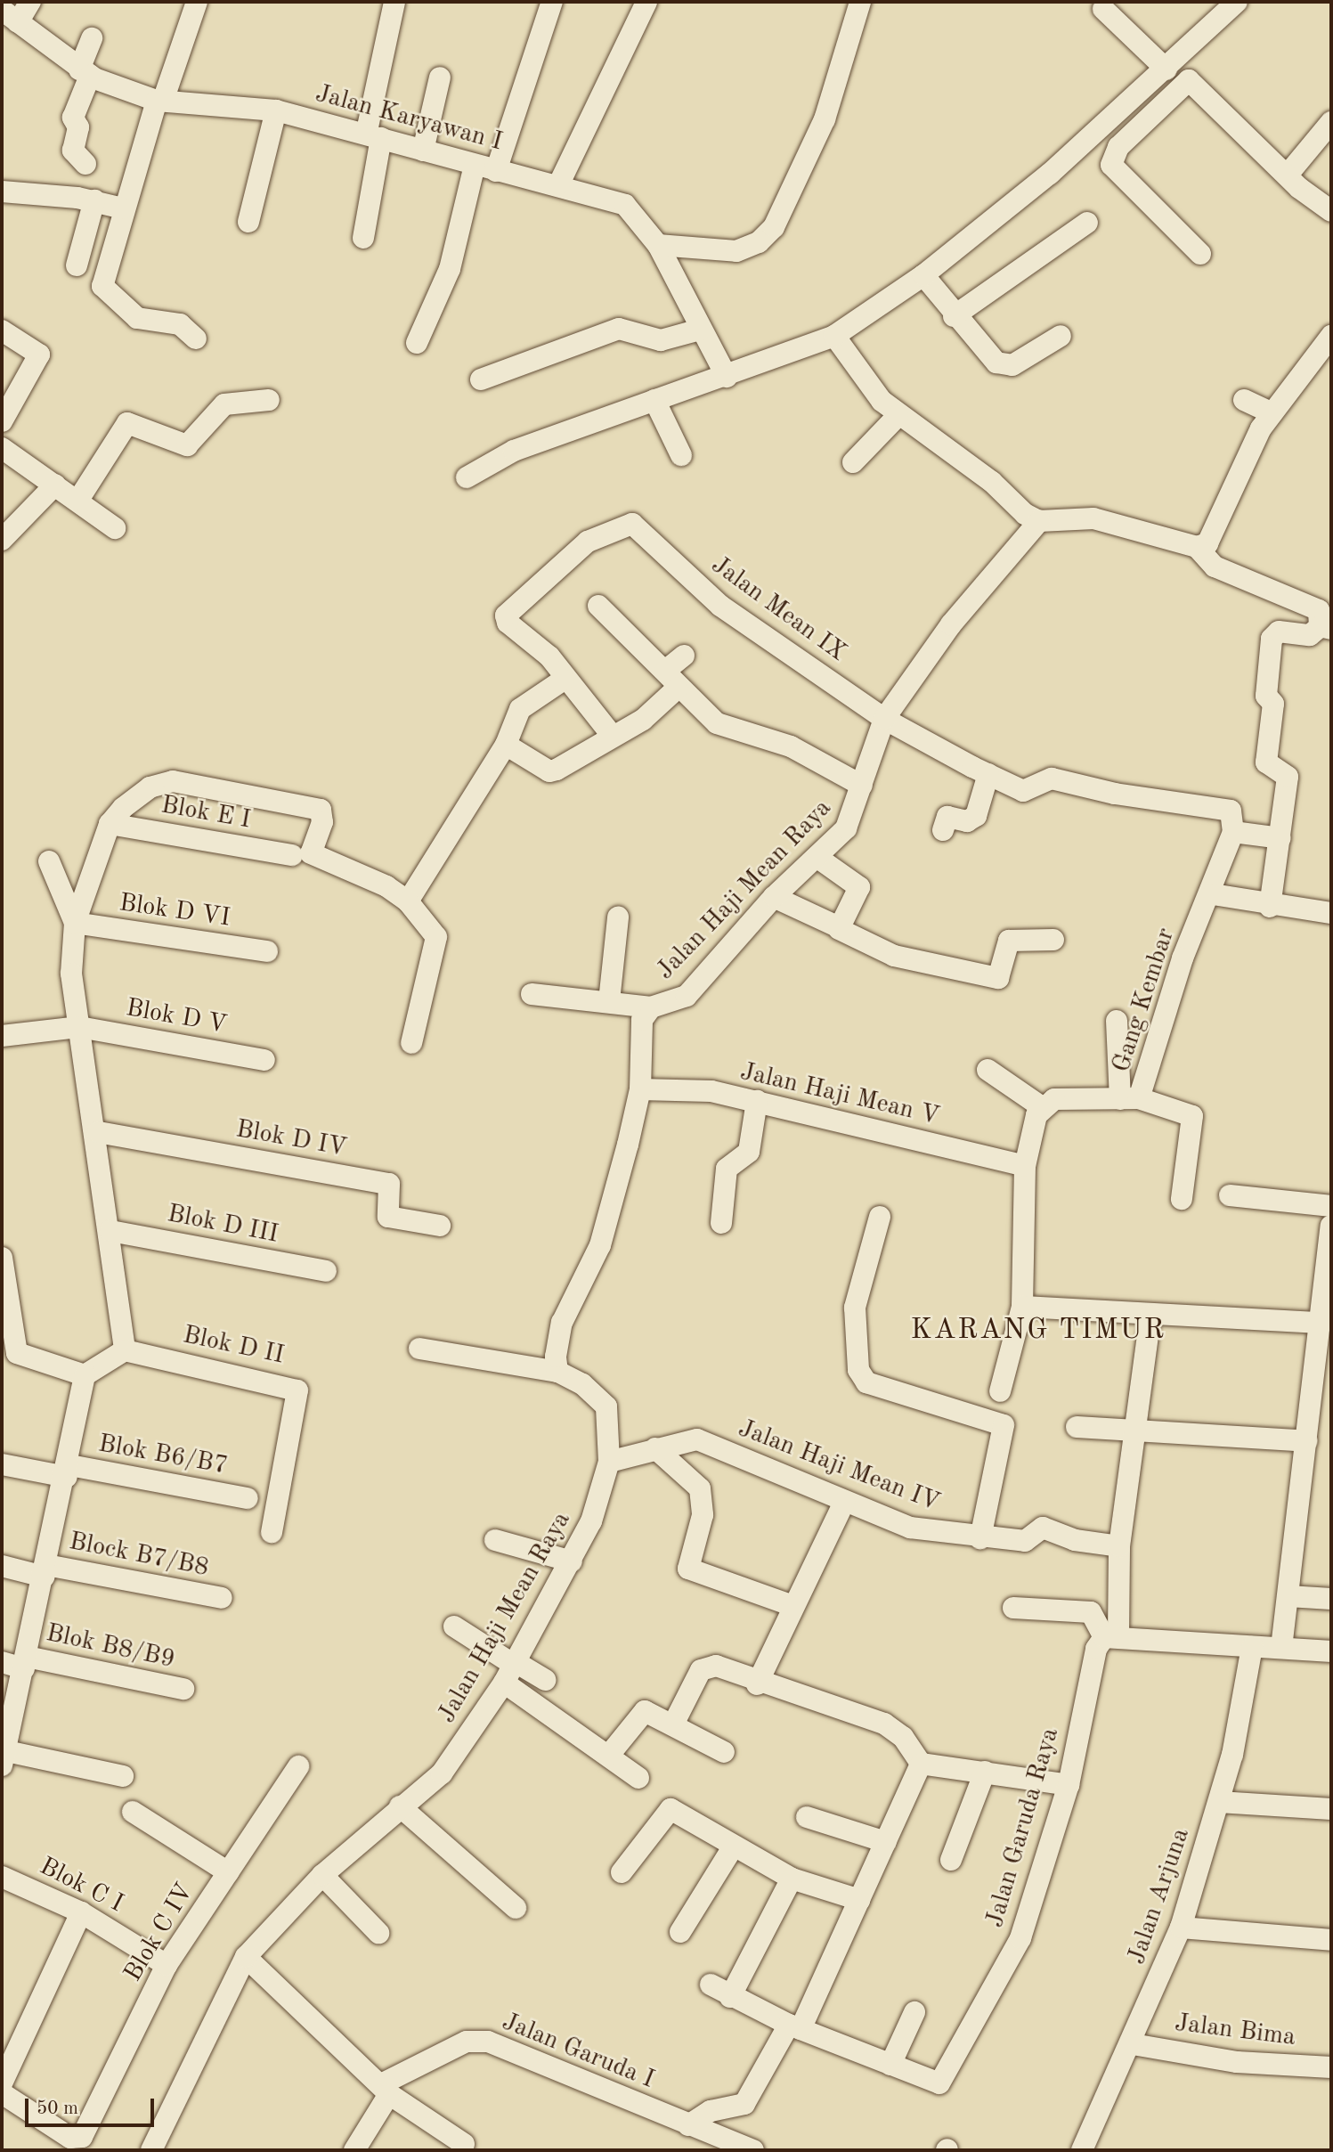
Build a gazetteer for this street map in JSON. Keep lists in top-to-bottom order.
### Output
{
  "streets": {
    "street": [
      "Jalan Karyawan I",
      "Jalan Mean IX",
      "Blok E I",
      "Jalan Haji Mean Raya",
      "Blok D VI",
      "Gang Kembar",
      "Blok D V",
      "Jalan Haji Mean V",
      "Blok D IV",
      "Blok D III",
      "Blok D II",
      "Blok B6/B7",
      "Jalan Haji Mean IV",
      "Block B7/B8",
      "Blok B8/B9",
      "Jalan Garuda Raya",
      "Blok C I",
      "Jalan Arjuna",
      "Blok C IV",
      "Jalan Bima",
      "Jalan Garuda I"
    ]
  },
  "crossings": [
    ["Jalan Mean IX", "Jalan Haji Mean Raya"],
    ["Jalan Mean IX", "Gang Kembar"],
    ["Jalan Haji Mean Raya", "Jalan Haji Mean V"],
    ["Jalan Haji Mean Raya", "Jalan Haji Mean IV"],
    ["Blok C I", "Blok C IV"],
    ["Jalan Arjuna", "Jalan Bima"]
  ],
  "districts": ["KARANG TIMUR"],
  "scale_bar": "50 m"
}
